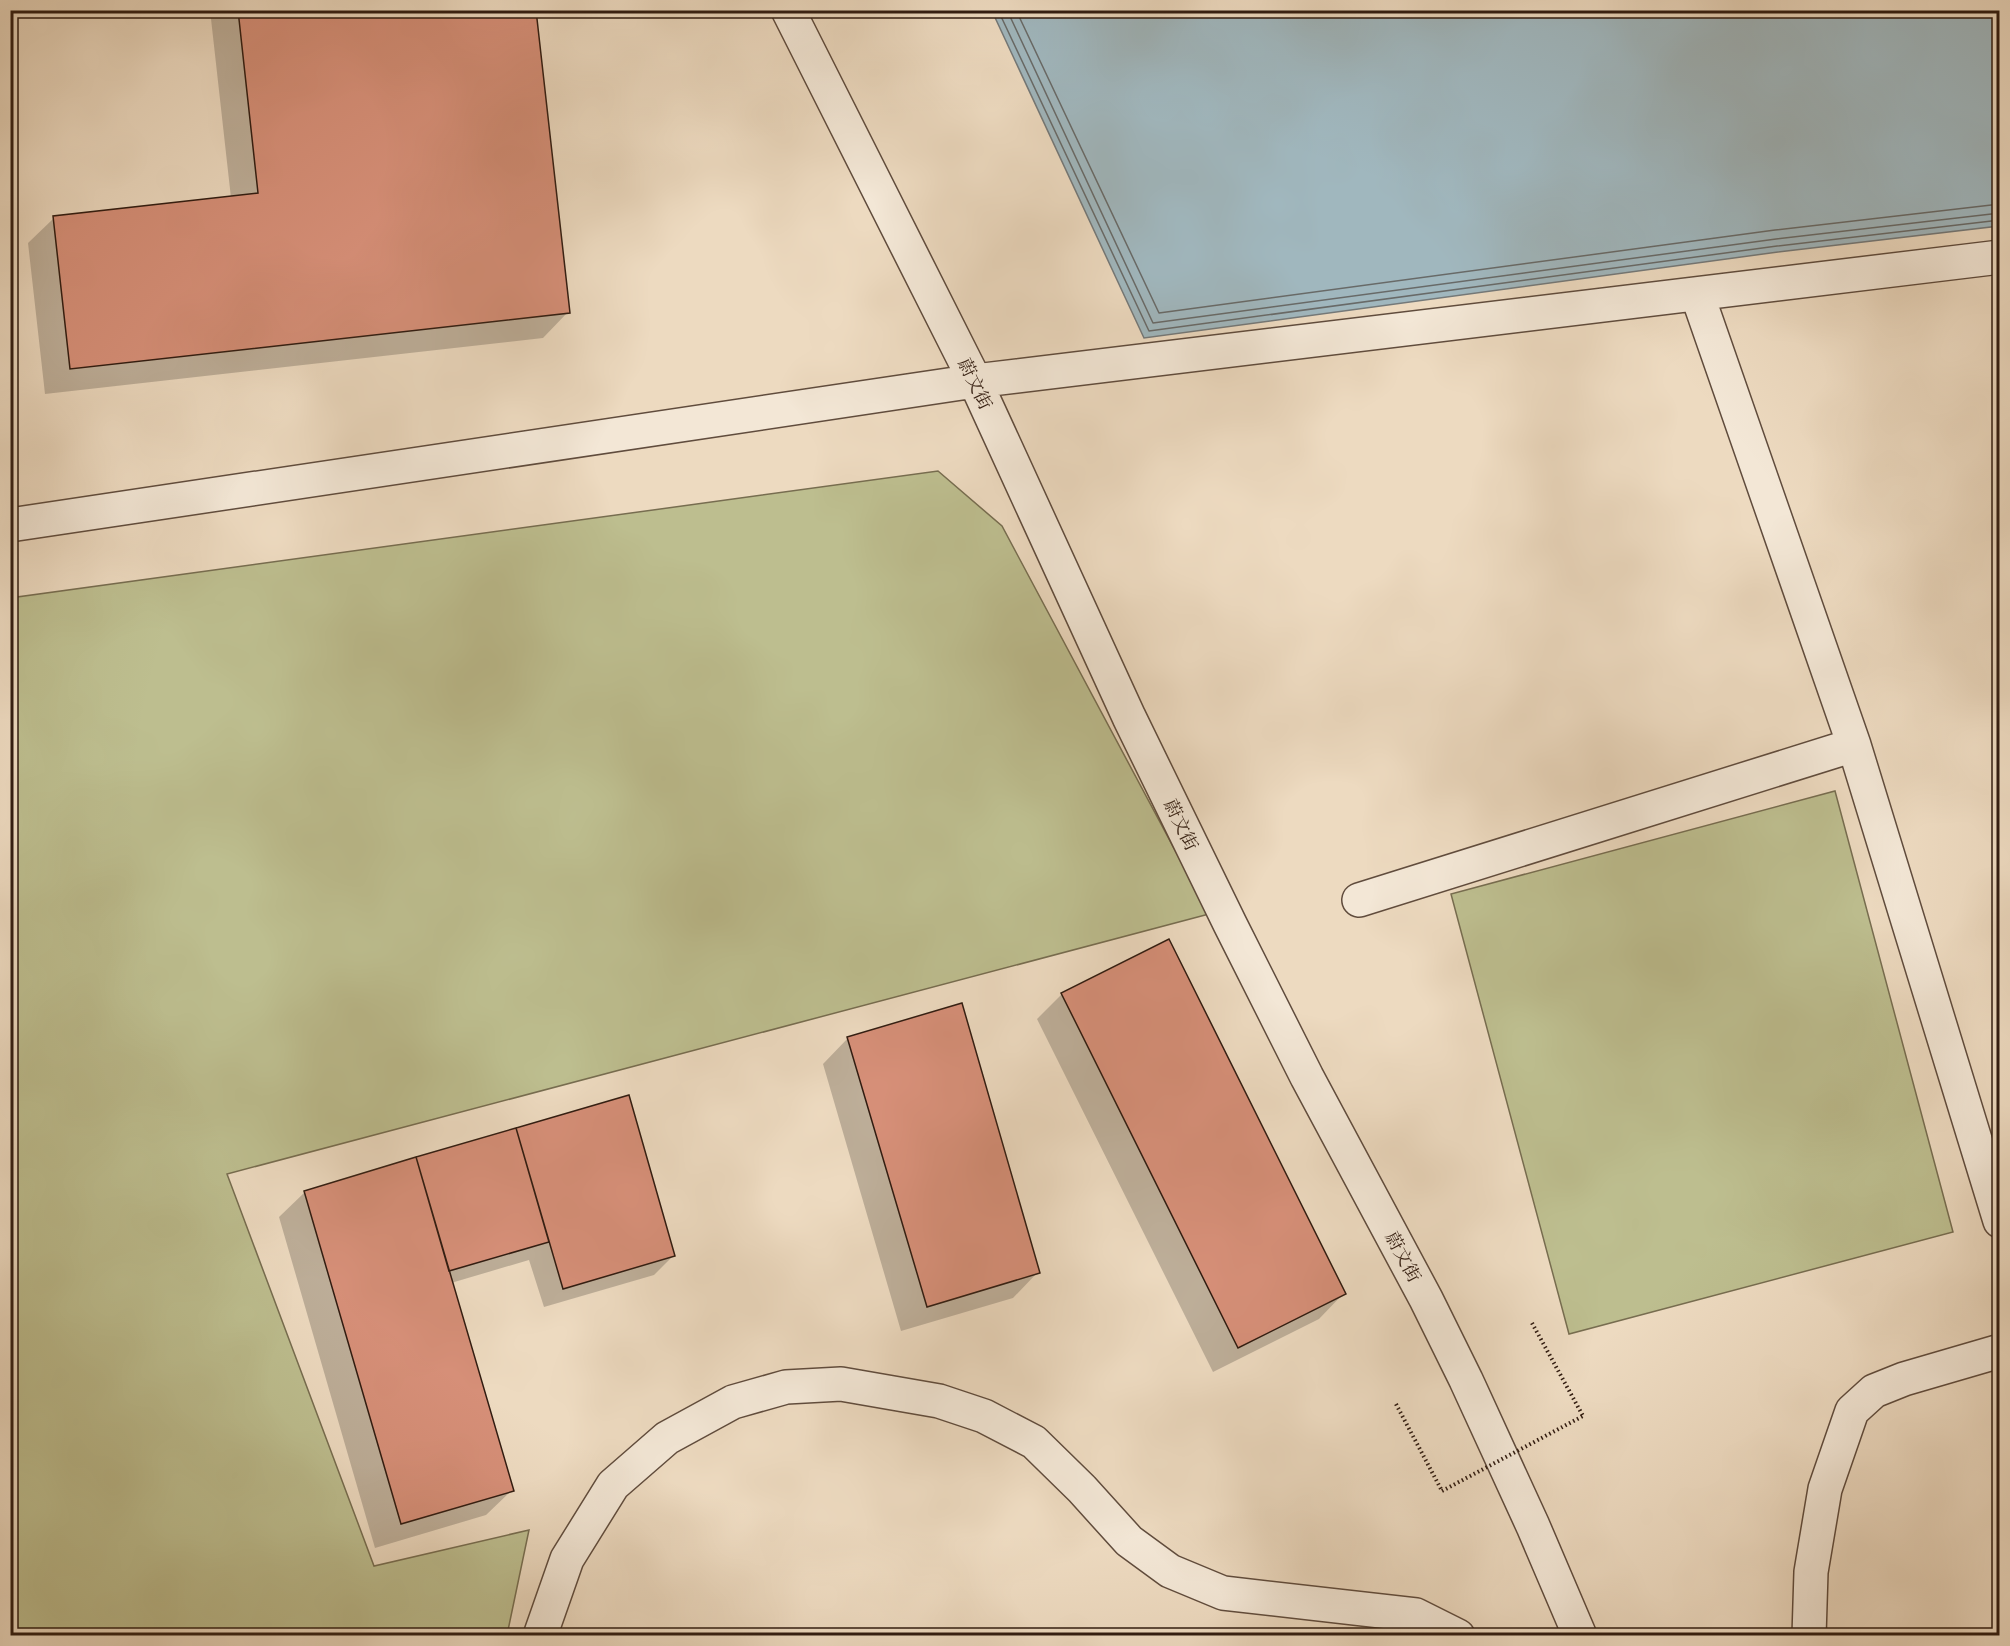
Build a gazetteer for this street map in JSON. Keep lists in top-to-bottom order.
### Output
{
  "streets": {
    "street": ["蔚文街"]
  }
}
